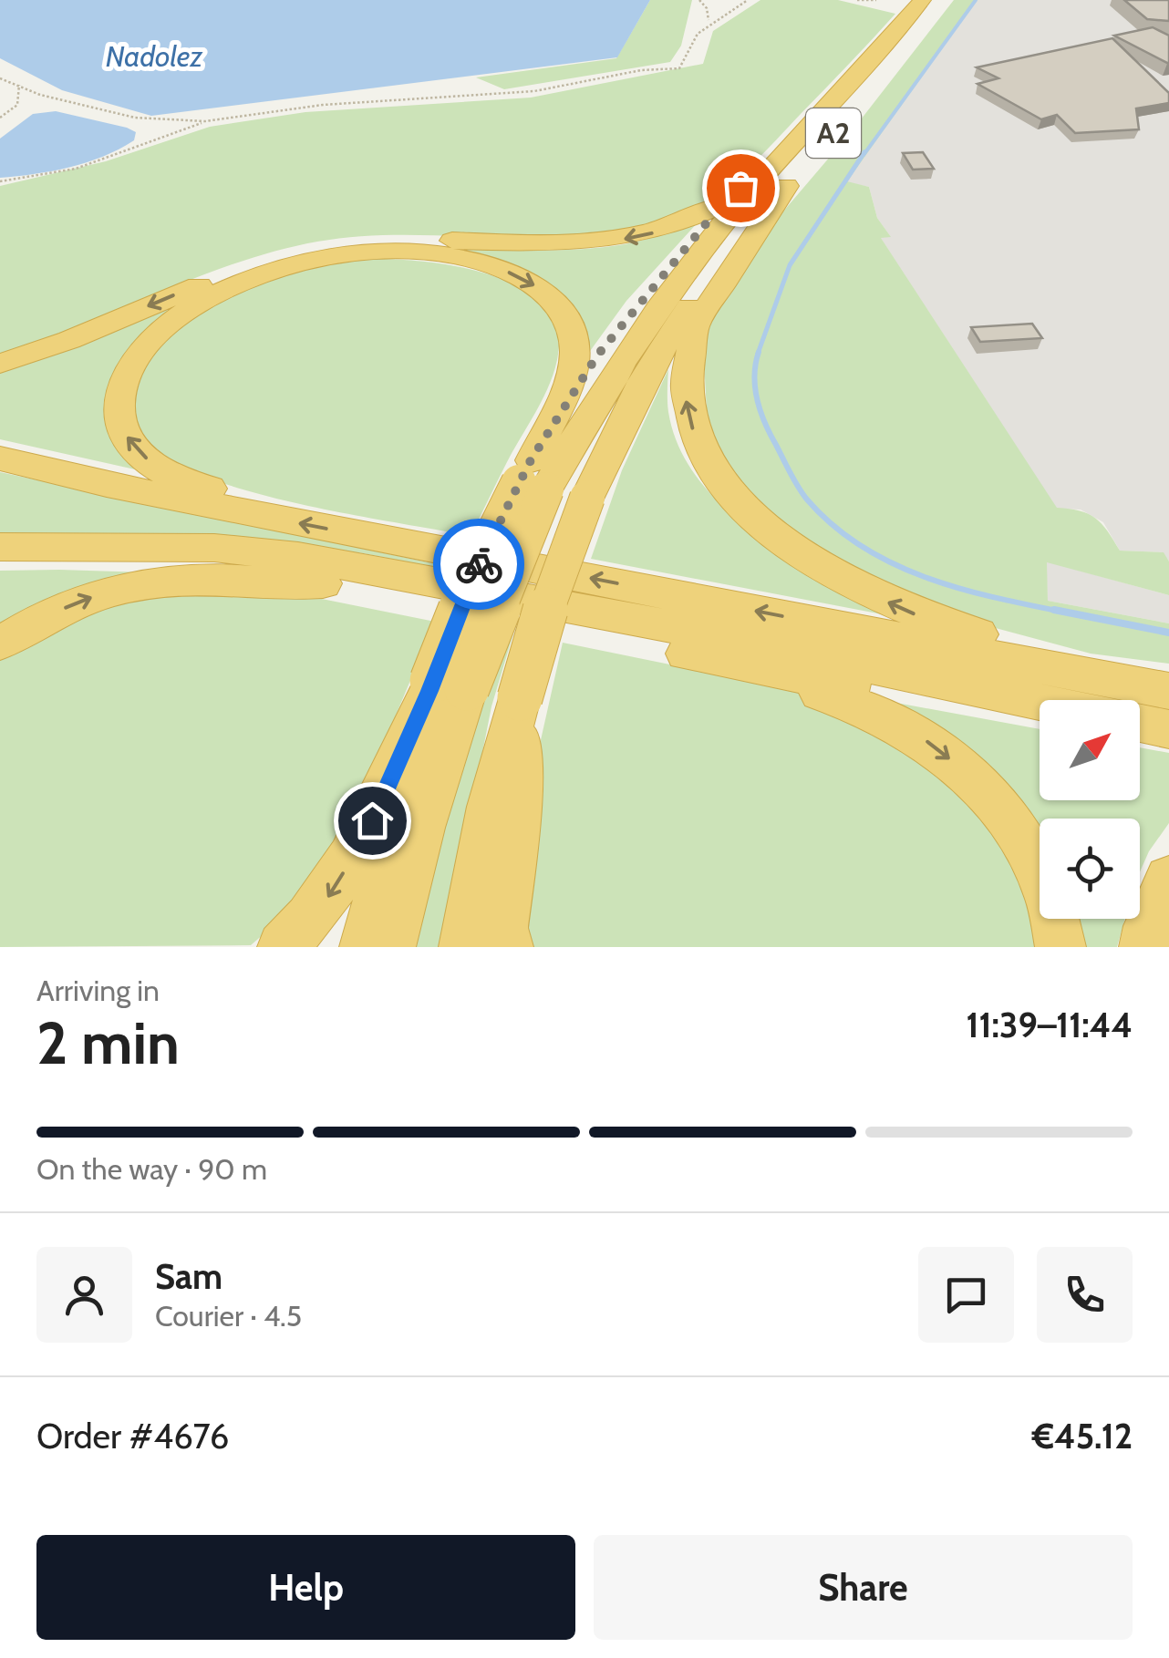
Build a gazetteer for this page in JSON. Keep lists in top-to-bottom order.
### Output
{
  "streets": {
    "highway": ["A2"]
  },
  "water": ["Nadolez"],
  "north": "top right",
  "page": {
    "heading": ["2 min", "Arriving in", "11:39–11:44"],
    "panel": [
      "Sam",
      "Courier · 4.5",
      "Order #4676",
      "€45.12"
    ],
    "bar": "On the way · 90 m",
    "buttons": ["Help", "Share"]
  }
}
